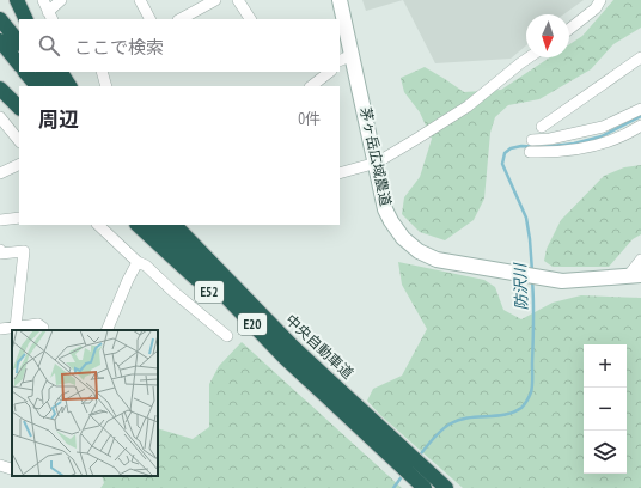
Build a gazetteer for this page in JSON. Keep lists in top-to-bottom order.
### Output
{
  "streets": {
    "highway": ["E52", "E20", "中央自動車道"],
    "street": ["茅ヶ岳広域農道"]
  },
  "crossings": [
    ["E52", "中央自動車道"]
  ],
  "water": ["防沢川"],
  "north": "bottom",
  "page": {
    "search": "ここで検索",
    "heading": ["周辺", "0件"],
    "map_buttons": ["+", "−"]
  }
}
